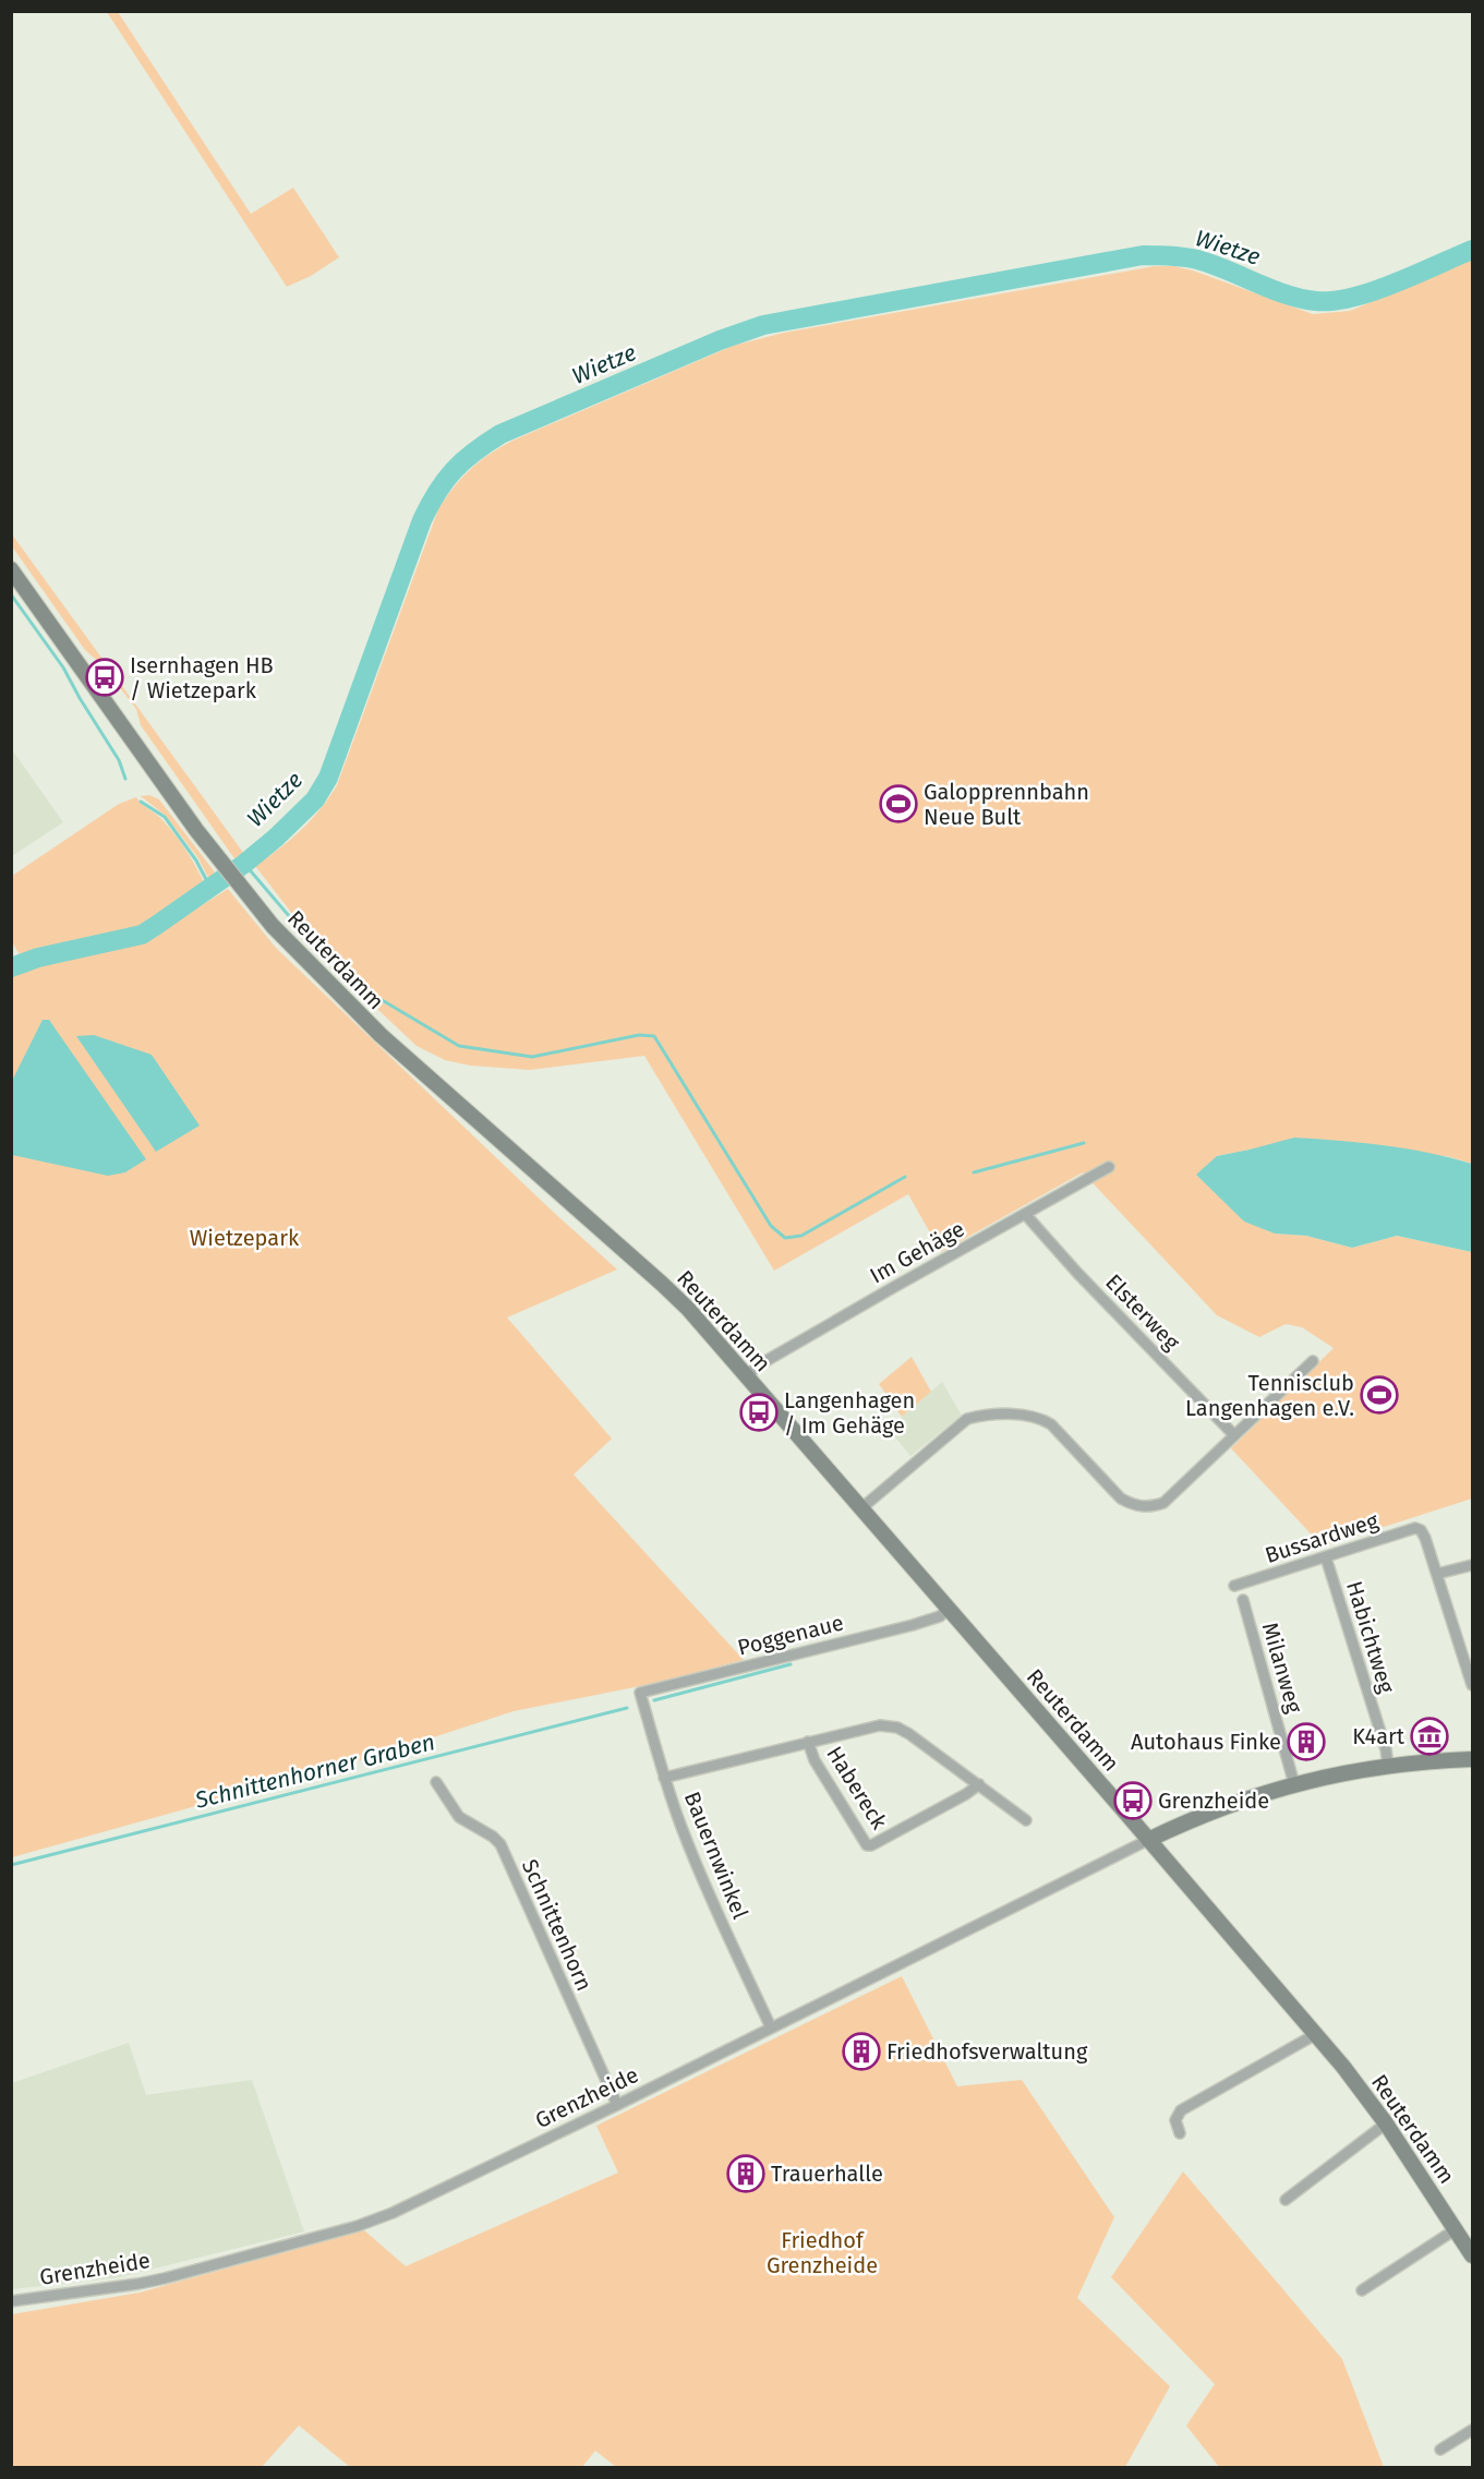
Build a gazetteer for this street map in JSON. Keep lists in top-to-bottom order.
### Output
{
  "streets": {
    "street": [
      "Reuterdamm",
      "Im Gehäge",
      "Elsterweg",
      "Bussardweg",
      "Poggenaue",
      "Habichtweg",
      "Milanweg",
      "Habereck",
      "Bauernwinkel",
      "Schnittenhorn",
      "Grenzheide"
    ]
  },
  "crossings": [
    ["Reuterdamm", "Im Gehäge"],
    ["Reuterdamm", "Poggenaue"],
    ["Reuterdamm", "Grenzheide"],
    ["Im Gehäge", "Elsterweg"],
    ["Bussardweg", "Habichtweg"],
    ["Poggenaue", "Bauernwinkel"],
    ["Habereck", "Bauernwinkel"],
    ["Bauernwinkel", "Grenzheide"],
    ["Schnittenhorn", "Grenzheide"]
  ],
  "water": ["Wietze", "Schnittenhorner Graben"],
  "parks": ["Wietzepark", "Friedhof Grenzheide"],
  "places": {
    "bus stop": ["Isernhagen HB / Wietzepark", "Langenhagen / Im Gehäge", "Grenzheide"],
    "sports": ["Galopprennbahn Neue Bult", "Tennisclub Langenhagen e.V."],
    "museum": ["K4art"],
    "building": ["Autohaus Finke", "Friedhofsverwaltung", "Trauerhalle"]
  }
}
